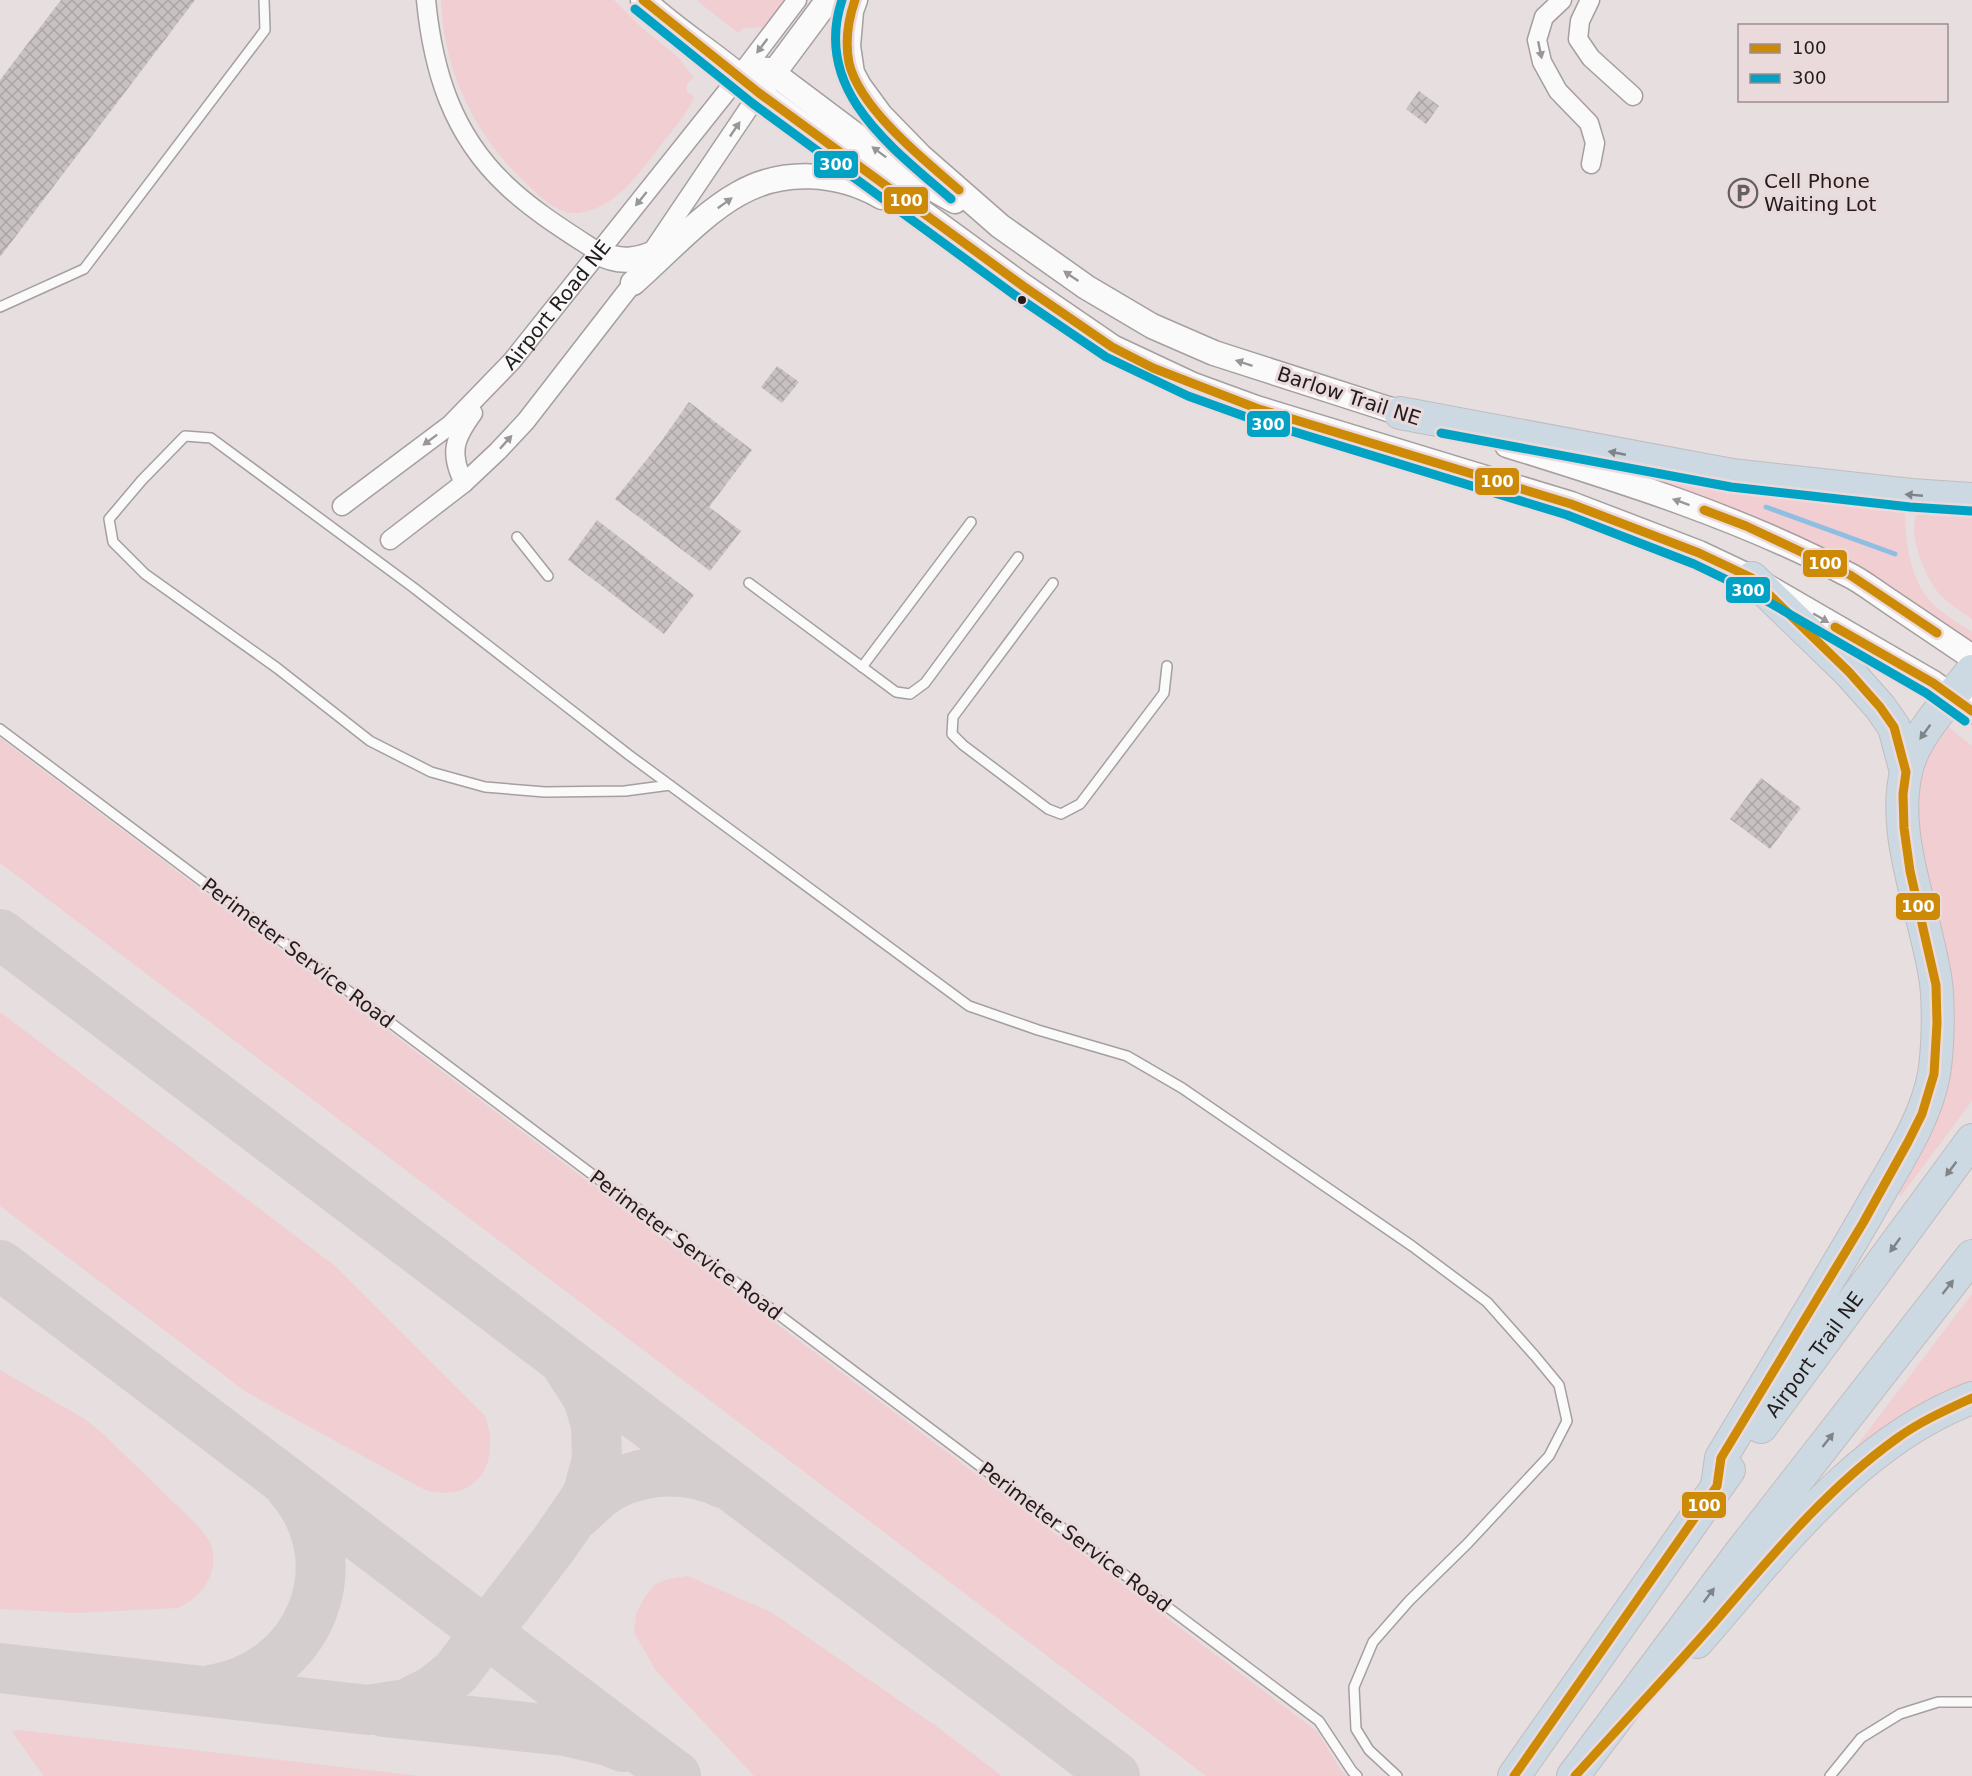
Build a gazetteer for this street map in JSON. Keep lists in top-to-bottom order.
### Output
{
  "streets": {
    "highway": ["Airport Trail NE"],
    "main road": ["Barlow Trail NE"],
    "street": ["Airport Road NE"],
    "lane": ["Perimeter Service Road"]
  },
  "places": {
    "parking": ["Cell Phone Waiting Lot"]
  },
  "lines": ["transit line 100", "transit line 300"],
  "legend": ["100", "300"]
}
